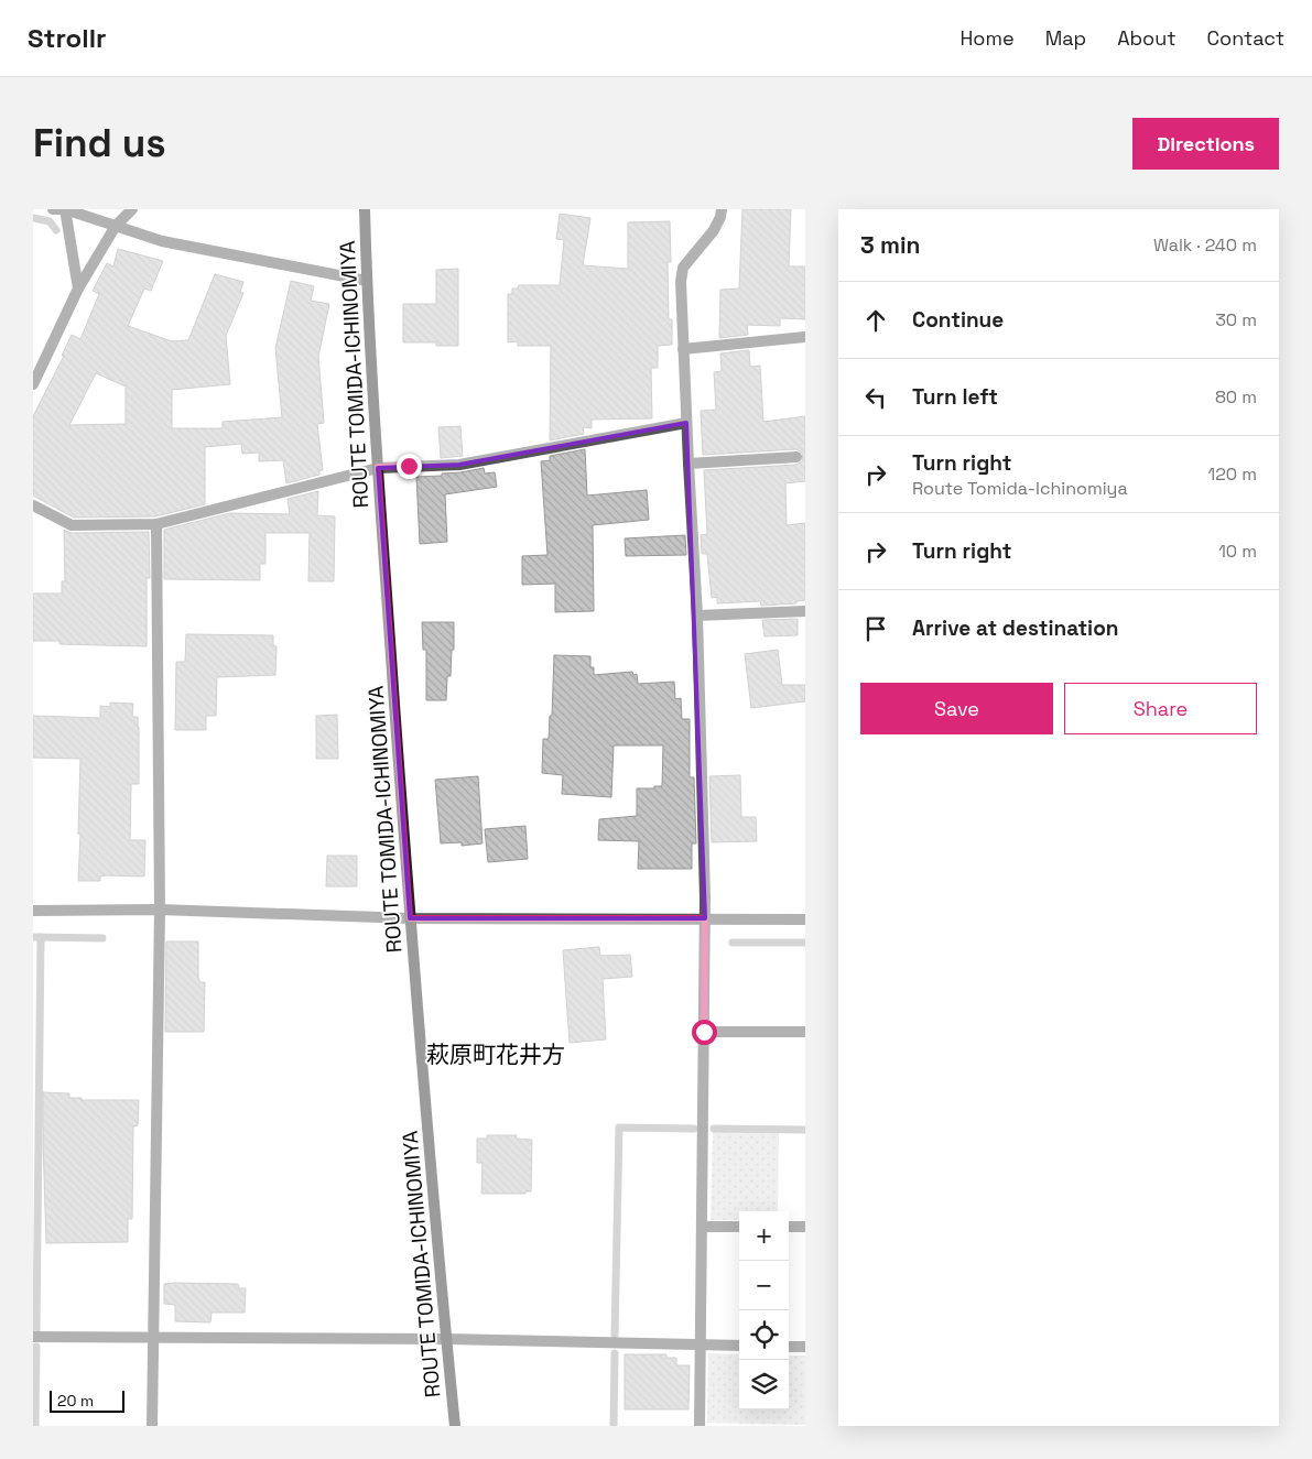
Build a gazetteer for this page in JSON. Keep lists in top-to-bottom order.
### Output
{
  "streets": {
    "main road": ["ROUTE TOMIDA-ICHINOMIYA"]
  },
  "districts": ["萩原町花井方"],
  "scale_bar": "20 m",
  "page": {
    "header": "Strollr",
    "nav": [
      "Home",
      "Map",
      "About",
      "Contact"
    ],
    "buttons": [
      "Directions",
      ["Save", "Share"]
    ],
    "title": "Find us",
    "heading": ["3 min", "Walk · 240 m"],
    "list": [
      ["Continue", "30 m"],
      ["Turn left", "80 m"],
      ["Turn right", "Route Tomida-Ichinomiya", "120 m"],
      ["Turn right", "10 m"],
      "Arrive at destination"
    ],
    "map_buttons": ["+", "−"],
    "scale": "20 m"
  }
}
